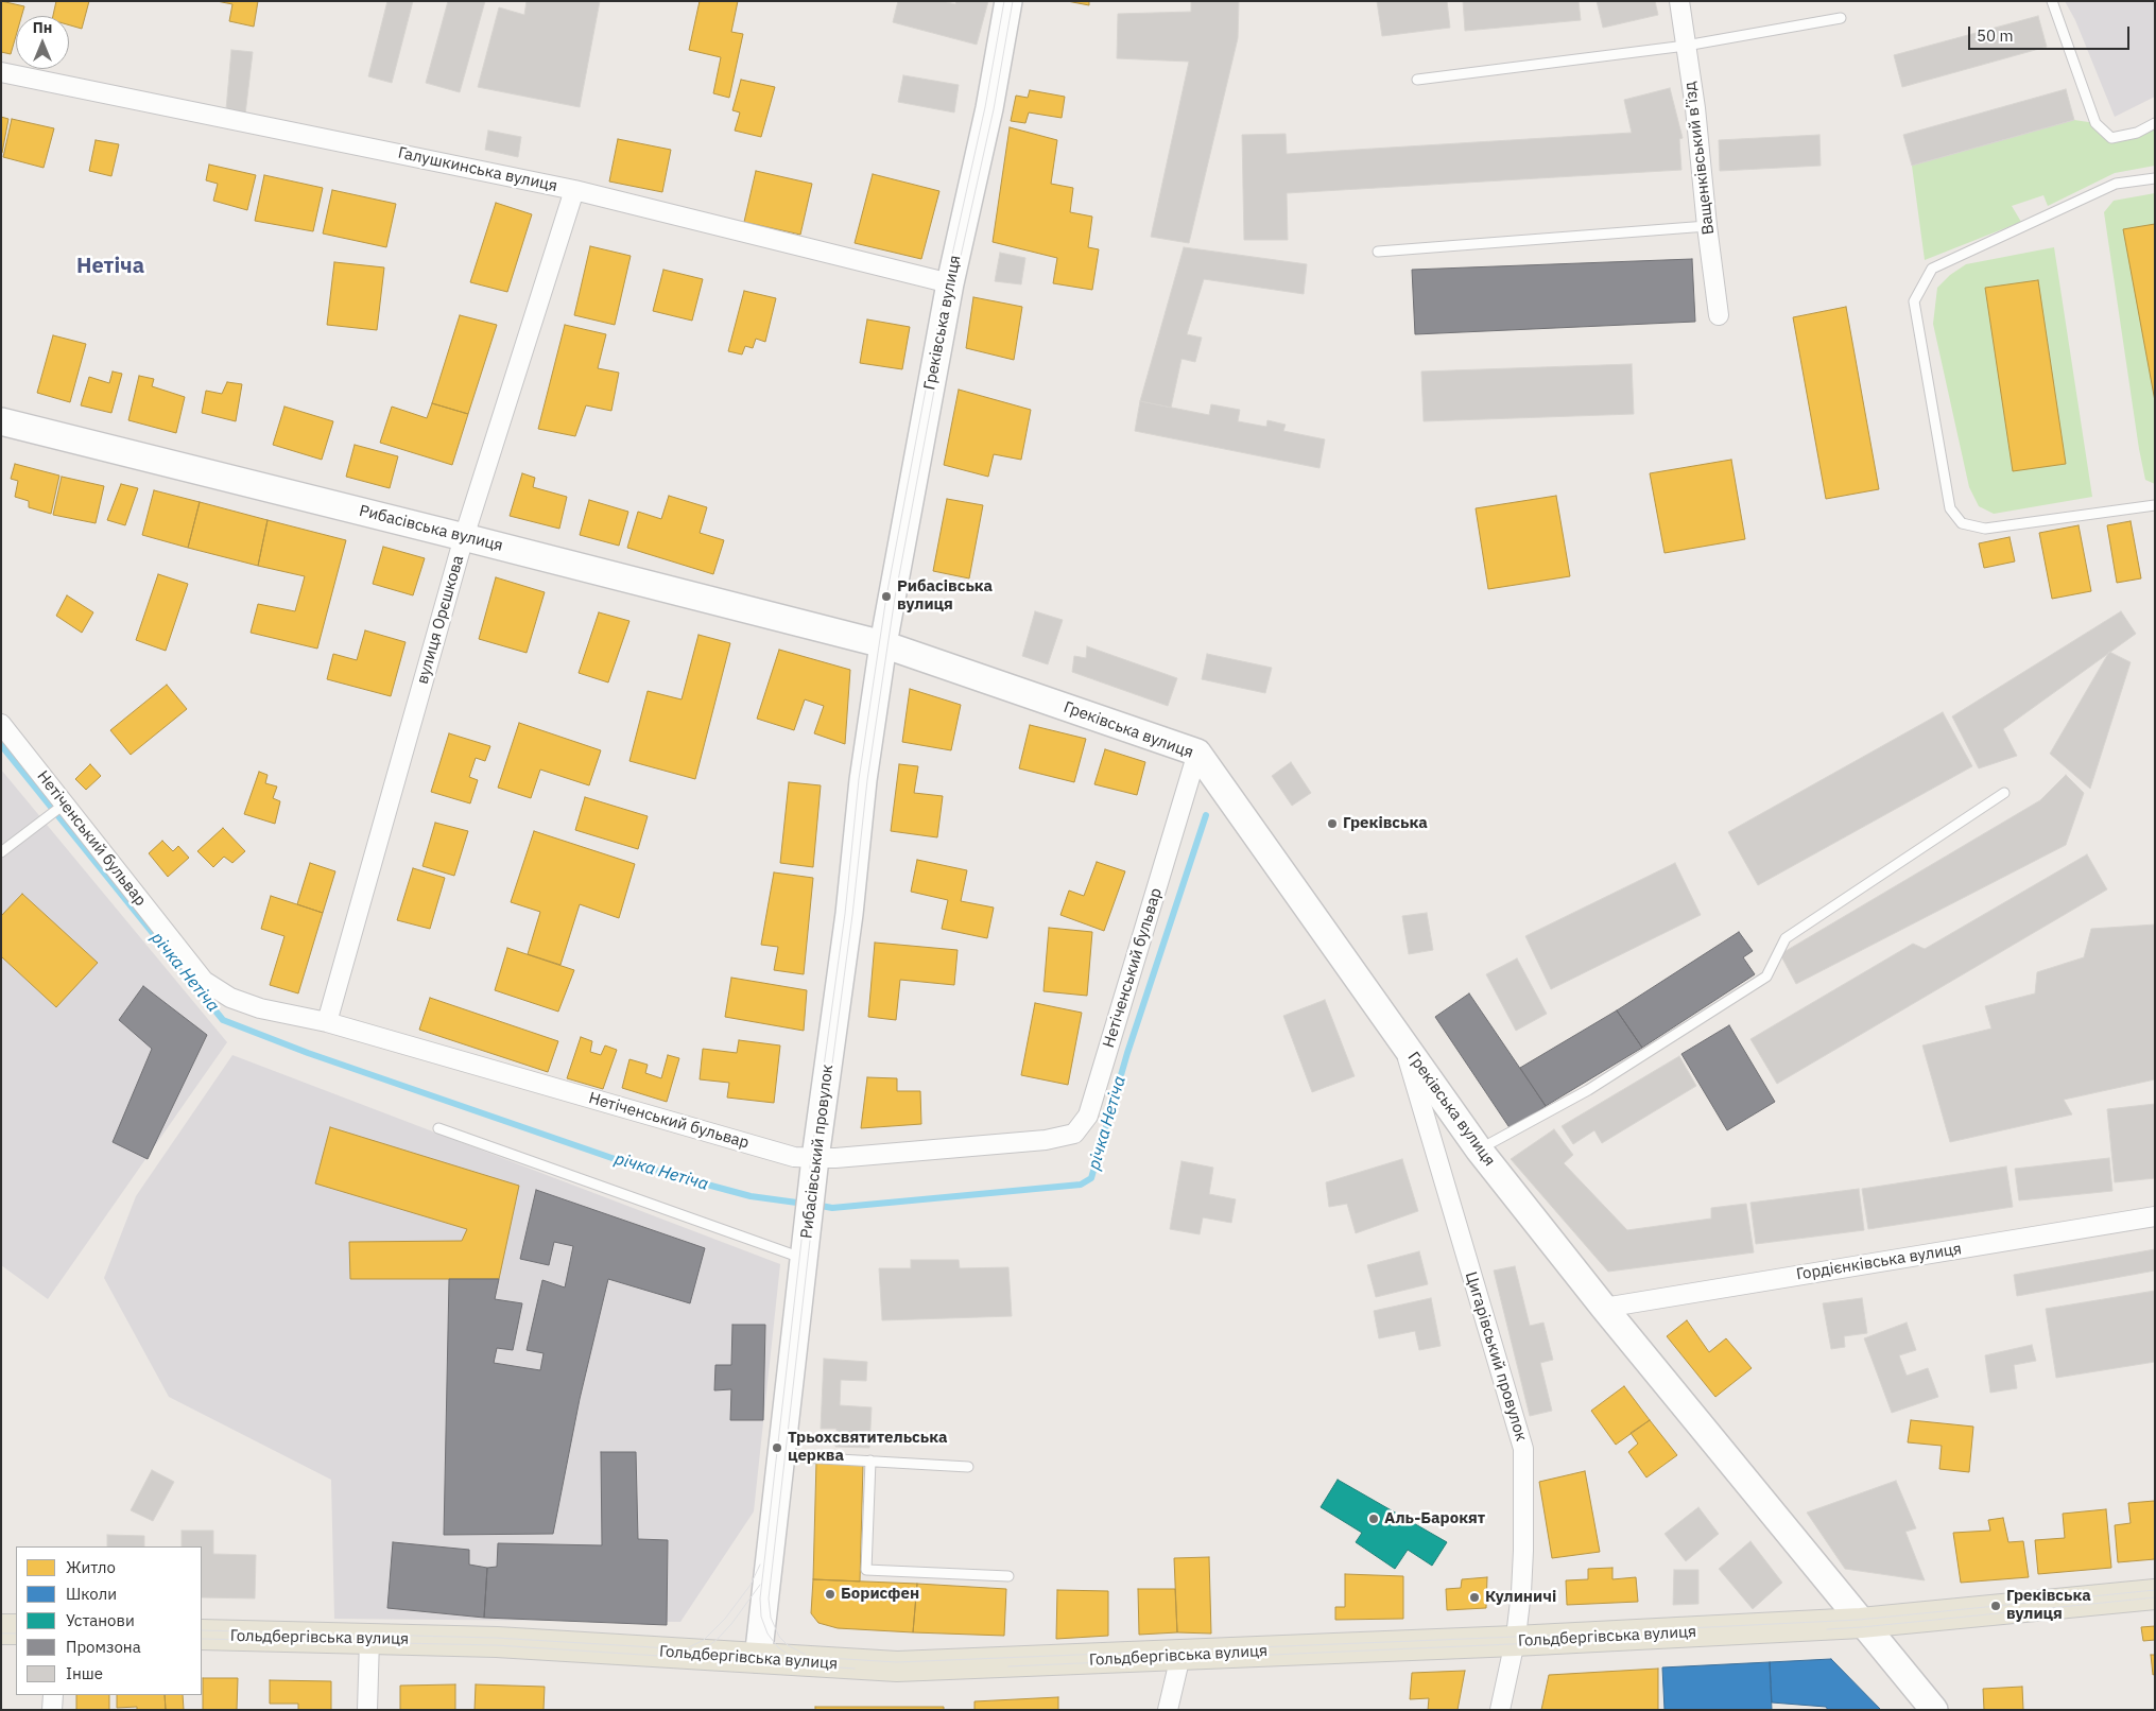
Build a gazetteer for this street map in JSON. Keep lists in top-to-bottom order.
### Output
{
  "streets": {
    "main road": ["Гольдбергівська вулиця"],
    "street": [
      "Ващенківський в’їзд",
      "Галушкинська вулиця",
      "Греківська вулиця",
      "Рибасівська вулиця",
      "вулиця Орєшкова",
      "Нетіченський бульвар",
      "Рибасівський провулок",
      "Гордієнківська вулиця",
      "Цигарівський провулок"
    ]
  },
  "crossings": [
    ["Галушкинська вулиця", "Греківська вулиця"],
    ["Галушкинська вулиця", "вулиця Орєшкова"],
    ["Греківська вулиця", "Рибасівська вулиця"],
    ["Греківська вулиця", "Нетіченський бульвар"],
    ["Греківська вулиця", "Рибасівський провулок"],
    ["Греківська вулиця", "Гордієнківська вулиця"],
    ["Греківська вулиця", "Цигарівський провулок"],
    ["Греківська вулиця", "Гольдбергівська вулиця"],
    ["Рибасівська вулиця", "вулиця Орєшкова"],
    ["Рибасівська вулиця", "Рибасівський провулок"],
    ["вулиця Орєшкова", "Нетіченський бульвар"],
    ["Нетіченський бульвар", "Рибасівський провулок"],
    ["Рибасівський провулок", "Гольдбергівська вулиця"],
    ["Цигарівський провулок", "Гольдбергівська вулиця"]
  ],
  "districts": ["Нетіча"],
  "water": ["річка Нетіча"],
  "places": [
    "Рибасівська вулиця",
    "Греківська",
    "Трьохсвятительська церква",
    "Аль-Барокят",
    "Борисфен",
    "Кулиничі",
    "Греківська вулиця"
  ],
  "legend": [
    "Житло",
    "Школи",
    "Установи",
    "Промзона",
    "Інше"
  ],
  "scale_bar": "50 m",
  "north": "top"
}
